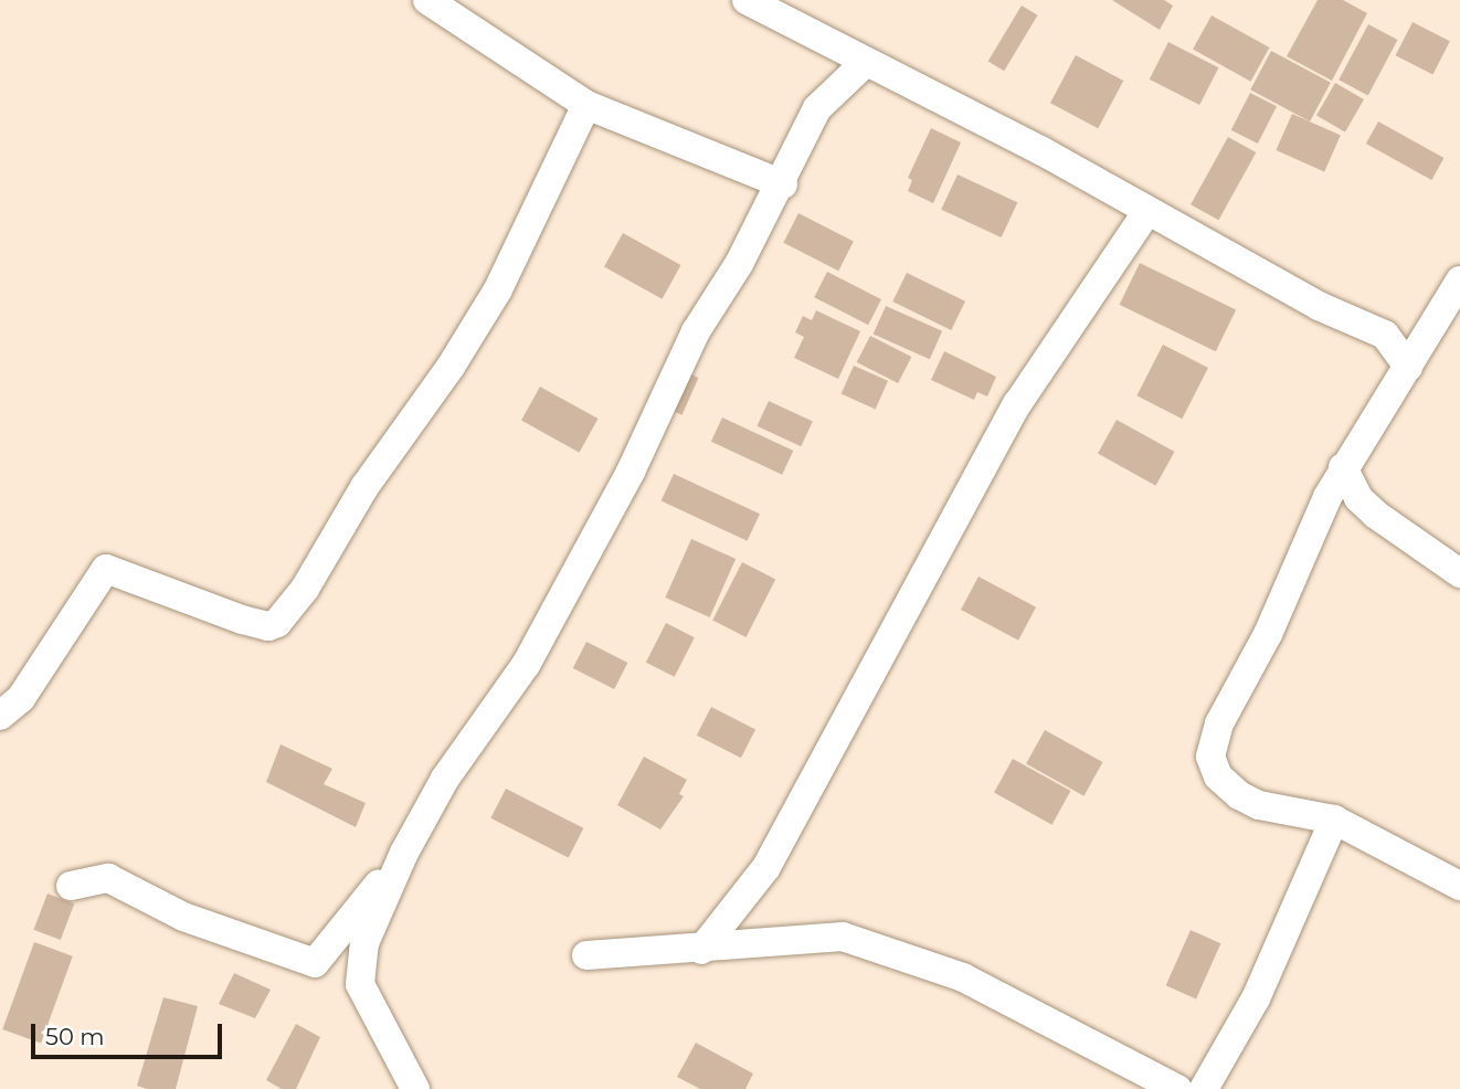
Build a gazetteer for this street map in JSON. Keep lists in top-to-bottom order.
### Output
{
  "scale_bar": "50 m"
}
